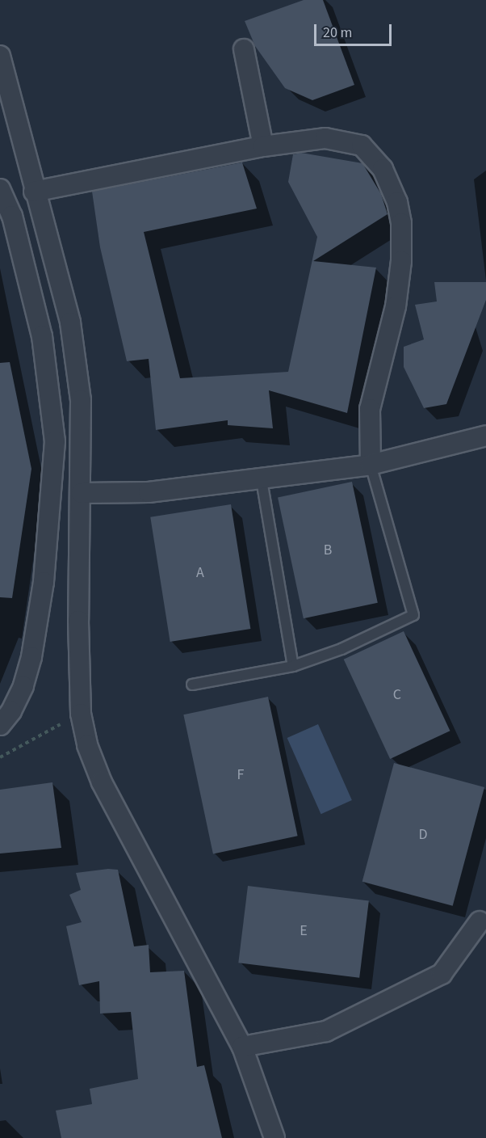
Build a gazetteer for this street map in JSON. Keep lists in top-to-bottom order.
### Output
{
  "house_numbers": [
    "B",
    "A",
    "C",
    "F",
    "D",
    "E"
  ],
  "scale_bar": "20 m"
}
